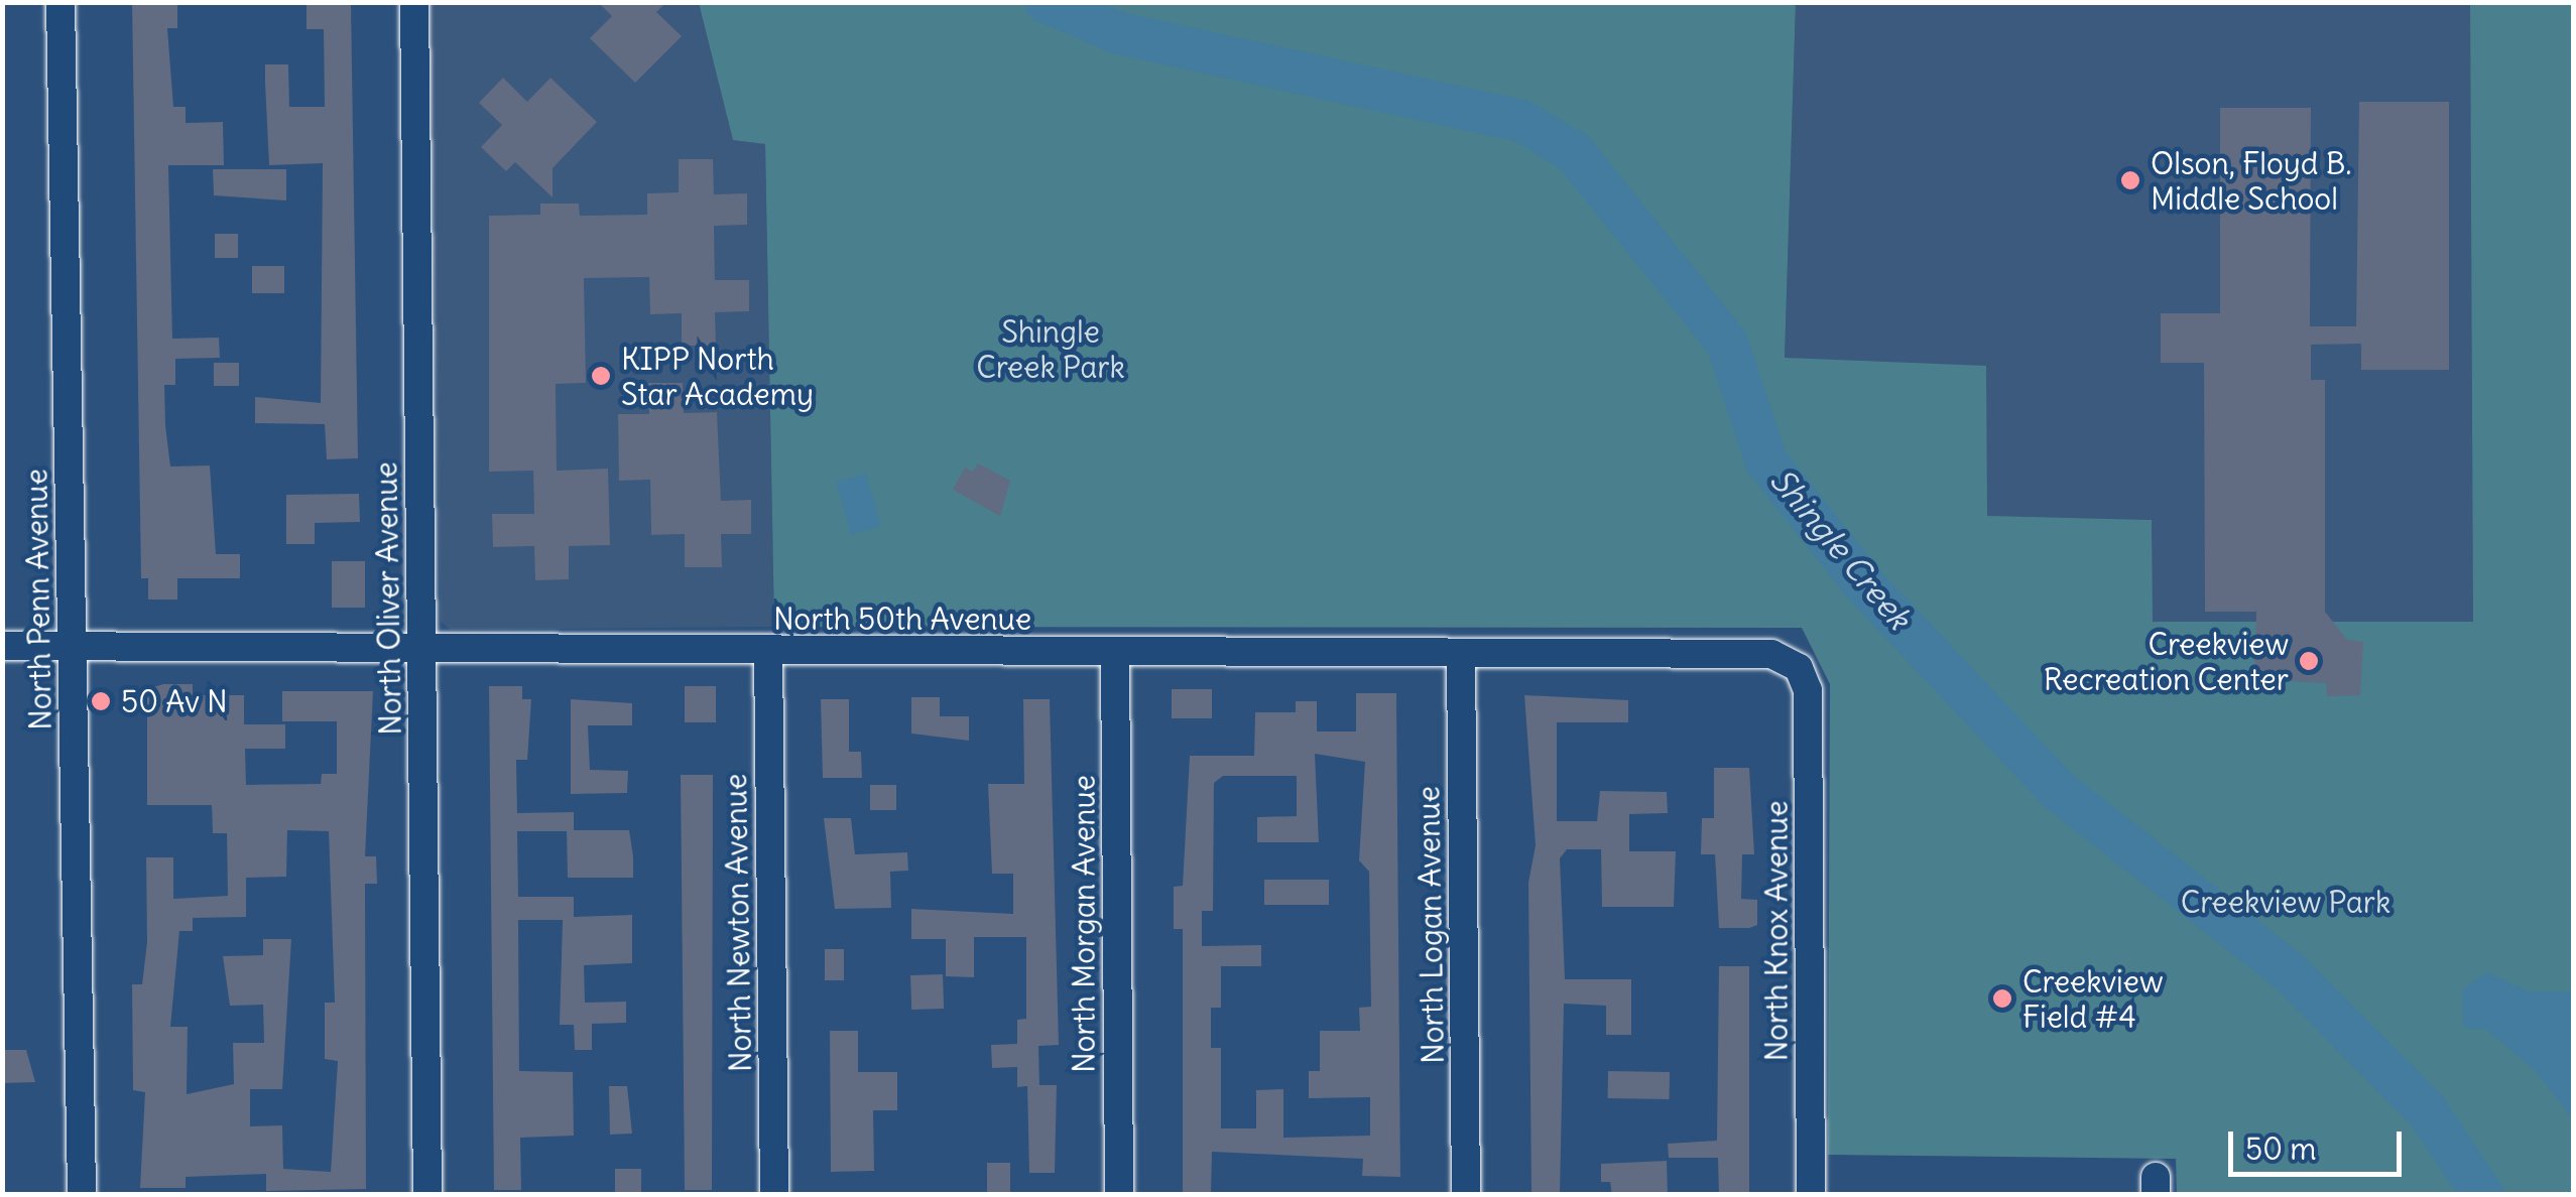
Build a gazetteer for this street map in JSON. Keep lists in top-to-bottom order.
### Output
{
  "streets": {
    "street": [
      "North Oliver Avenue",
      "North Penn Avenue",
      "North 50th Avenue",
      "North Newton Avenue",
      "North Morgan Avenue",
      "North Logan Avenue",
      "North Knox Avenue"
    ]
  },
  "crossings": [
    ["North Oliver Avenue", "North 50th Avenue"],
    ["North Penn Avenue", "North 50th Avenue"],
    ["North 50th Avenue", "North Newton Avenue"],
    ["North 50th Avenue", "North Morgan Avenue"],
    ["North 50th Avenue", "North Logan Avenue"],
    ["North 50th Avenue", "North Knox Avenue"]
  ],
  "water": ["Shingle Creek"],
  "parks": ["Shingle Creek Park", "Creekview Park"],
  "places": [
    "Olson, Floyd B. Middle School",
    "KIPP North Star Academy",
    "Creekview Recreation Center",
    "50 Av N",
    "Creekview Field #4"
  ],
  "scale_bar": "50 m"
}
